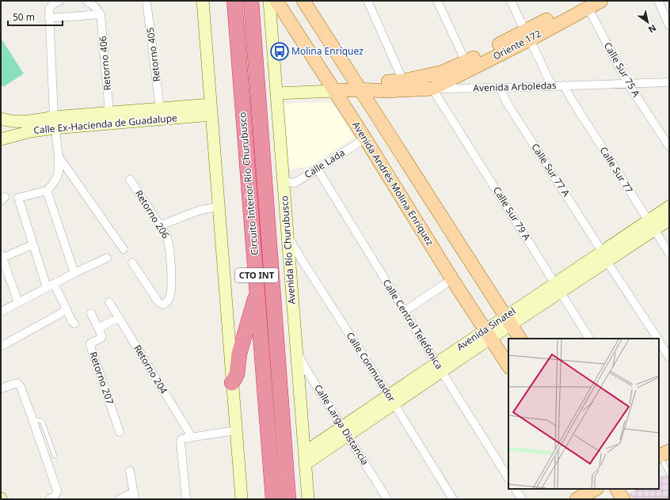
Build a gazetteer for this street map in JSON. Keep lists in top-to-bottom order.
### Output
{
  "streets": {
    "highway": ["Circuito Interior Río Churubusco", "CTO INT"],
    "main road": [
      "Oriente 172",
      "Avenida Arboledas",
      "Calle Ex-Hacienda de Guadalupe",
      "Avenida Andrés Molina Enríquez",
      "Avenida Río Churubusco",
      "Avenida Sinatel"
    ],
    "street": [
      "Retorno 405",
      "Retorno 406",
      "Calle Sur 75 A",
      "Calle Lada",
      "Calle Sur 77 A",
      "Calle Sur 77",
      "Calle Sur 79 A",
      "Retorno 206",
      "Calle Central Telefónica",
      "Calle Conmutador",
      "Retorno 204",
      "Retorno 207",
      "Calle Larga Distancia"
    ]
  },
  "crossings": [
    ["Oriente 172", "Calle Sur 75 A"],
    ["Oriente 172", "Avenida Arboledas"],
    ["Oriente 172", "Calle Sur 79 A"],
    ["Retorno 405", "Calle Ex-Hacienda de Guadalupe"],
    ["Retorno 406", "Calle Ex-Hacienda de Guadalupe"],
    ["Calle Sur 75 A", "Avenida Arboledas"],
    ["Avenida Arboledas", "Calle Sur 77 A"],
    ["Avenida Arboledas", "Calle Sur 77"],
    ["Avenida Arboledas", "Avenida Andrés Molina Enríquez"],
    ["Avenida Arboledas", "Calle Sur 79 A"],
    ["Avenida Arboledas", "Avenida Río Churubusco"],
    ["Calle Ex-Hacienda de Guadalupe", "CTO INT"],
    ["Calle Lada", "Avenida Andrés Molina Enríquez"],
    ["Calle Lada", "Avenida Río Churubusco"],
    ["Calle Lada", "Calle Central Telefónica"],
    ["Calle Sur 77 A", "Avenida Sinatel"],
    ["Calle Sur 77", "Avenida Sinatel"],
    ["Avenida Andrés Molina Enríquez", "Avenida Sinatel"],
    ["Calle Sur 79 A", "Avenida Sinatel"],
    ["Avenida Río Churubusco", "Avenida Sinatel"],
    ["Avenida Río Churubusco", "Calle Conmutador"],
    ["Avenida Río Churubusco", "Calle Larga Distancia"],
    ["Calle Central Telefónica", "Avenida Sinatel"],
    ["Avenida Sinatel", "Calle Conmutador"],
    ["Avenida Sinatel", "Calle Larga Distancia"]
  ],
  "places": {
    "bus stop": ["Molina Enríquez"]
  },
  "scale_bar": "50 m",
  "north": "bottom right"
}
